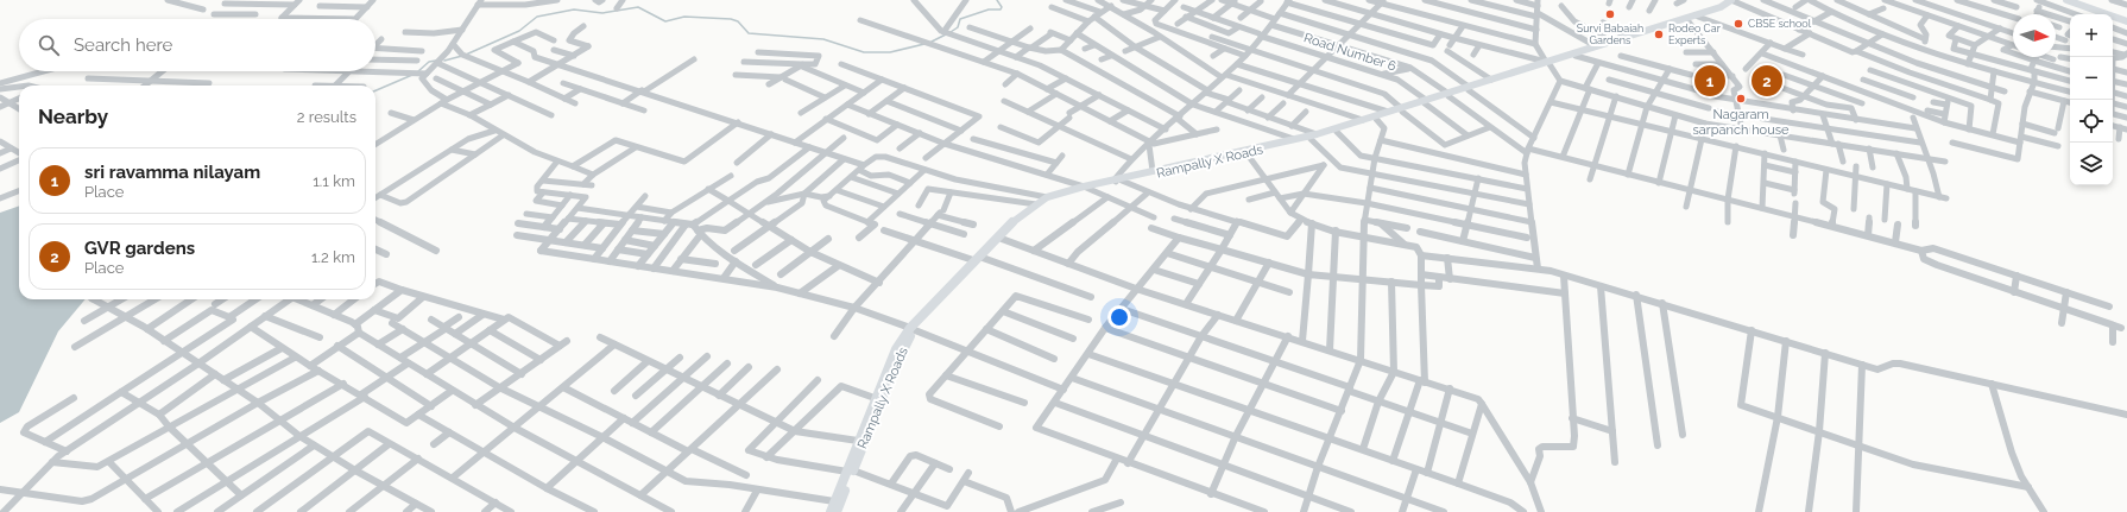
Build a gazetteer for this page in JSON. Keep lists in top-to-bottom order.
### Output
{
  "streets": {
    "main road": ["Rampally X Roads"],
    "street": ["Road Number 6"]
  },
  "places": [
    "Survi Babaiah Gardens",
    "CBSE school",
    "Rodeo Car Experts",
    "Nagaram sarpanch house"
  ],
  "north": "right",
  "page": {
    "map_buttons": ["+", "−"],
    "search": "Search here",
    "pins": ["1", "2"],
    "heading": ["Nearby", "2 results"],
    "list": [
      {
        "mark": "1",
        "name": "sri ravamma nilayam",
        "note": "Place",
        "value": "1.1 km"
      },
      {
        "mark": "2",
        "name": "GVR gardens",
        "note": "Place",
        "value": "1.2 km"
      }
    ]
  }
}
